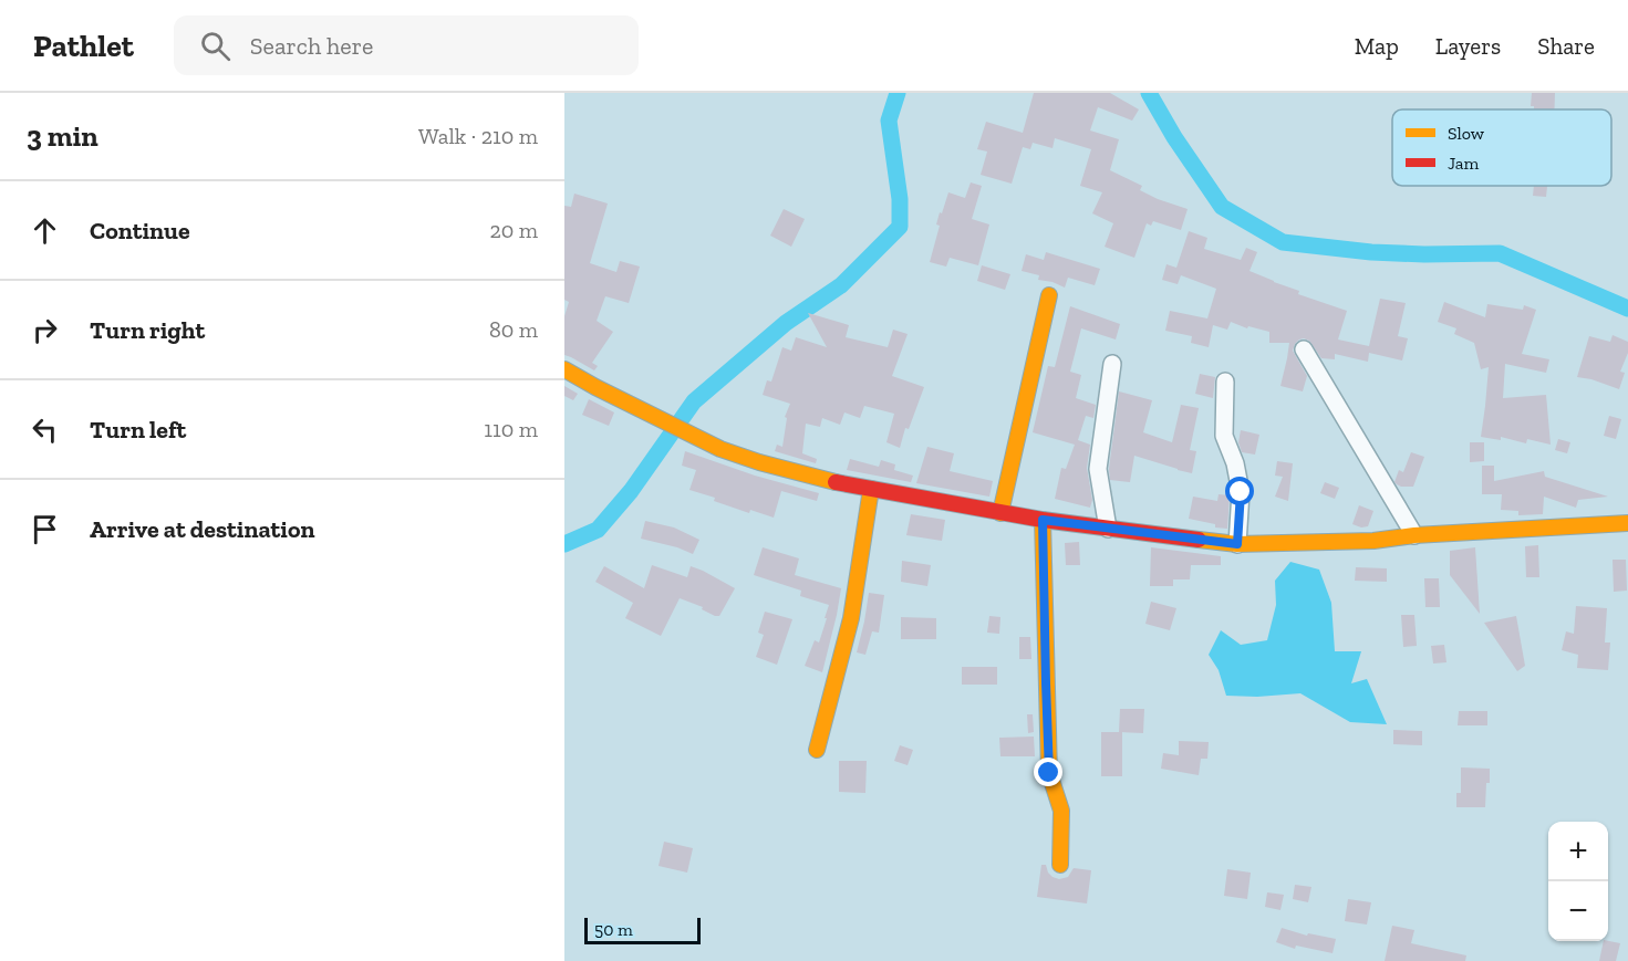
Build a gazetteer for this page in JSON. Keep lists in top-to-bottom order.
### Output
{
  "legend": ["Slow", "Jam"],
  "scale_bar": "50 m",
  "page": {
    "header": "Pathlet",
    "search": "Search here",
    "nav": ["Map", "Layers", "Share"],
    "heading": ["3 min", "Walk · 210 m"],
    "list": [
      ["Continue", "20 m"],
      ["Turn right", "80 m"],
      ["Turn left", "110 m"],
      "Arrive at destination"
    ],
    "map_buttons": ["+", "−"],
    "scale": "50 m"
  }
}
